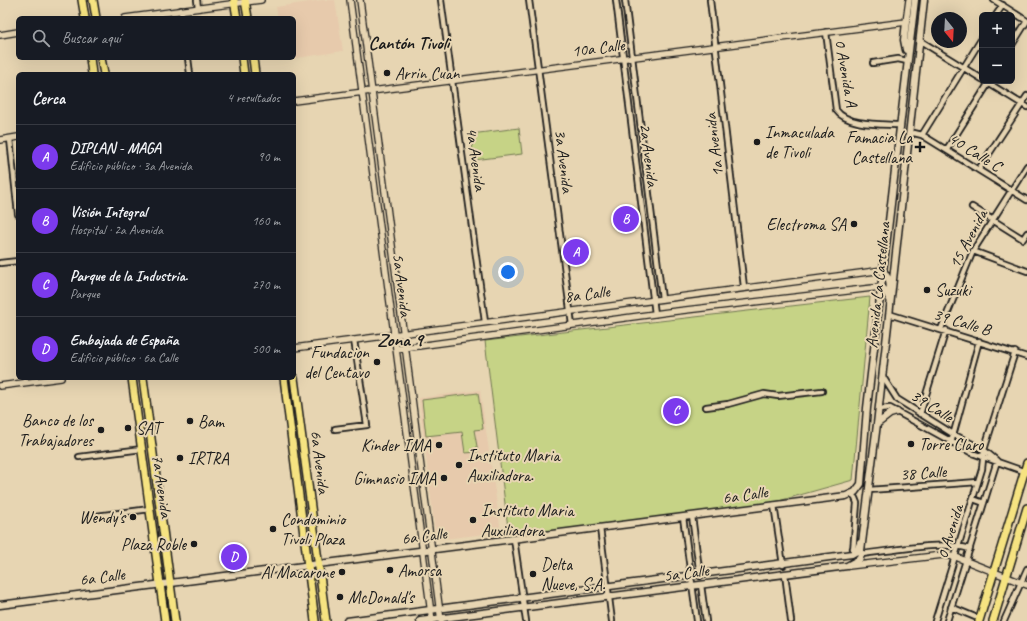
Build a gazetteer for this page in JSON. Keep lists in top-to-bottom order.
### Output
{
  "streets": {
    "main road": [
      "Avenida La Castellana",
      "6a Avenida",
      "7a Avenida",
      "6a Calle",
      "5a Calle"
    ],
    "street": [
      "10a Calle",
      "0 Avenida A",
      "1a Avenida",
      "40 Calle C",
      "2a Avenida",
      "4a Avenida",
      "3a Avenida",
      "15 Avenida",
      "5a Avenida",
      "8a Calle",
      "39 Calle B",
      "39 Calle",
      "38 Calle",
      "0 Avenida"
    ]
  },
  "crossings": [
    ["10a Calle", "0 Avenida A"],
    ["10a Calle", "1a Avenida"],
    ["10a Calle", "2a Avenida"],
    ["10a Calle", "4a Avenida"],
    ["10a Calle", "3a Avenida"],
    ["10a Calle", "5a Avenida"],
    ["0 Avenida A", "Avenida La Castellana"],
    ["1a Avenida", "8a Calle"],
    ["40 Calle C", "15 Avenida"],
    ["40 Calle C", "Avenida La Castellana"],
    ["2a Avenida", "8a Calle"],
    ["4a Avenida", "8a Calle"],
    ["3a Avenida", "8a Calle"],
    ["15 Avenida", "39 Calle B"],
    ["15 Avenida", "39 Calle"],
    ["5a Avenida", "8a Calle"],
    ["5a Avenida", "6a Calle"],
    ["5a Avenida", "5a Calle"],
    ["Avenida La Castellana", "8a Calle"],
    ["Avenida La Castellana", "39 Calle B"],
    ["Avenida La Castellana", "39 Calle"],
    ["Avenida La Castellana", "38 Calle"],
    ["Avenida La Castellana", "6a Calle"],
    ["Avenida La Castellana", "5a Calle"],
    ["39 Calle B", "0 Avenida"],
    ["39 Calle", "0 Avenida"],
    ["6a Avenida", "6a Calle"],
    ["38 Calle", "0 Avenida"],
    ["7a Avenida", "6a Calle"],
    ["0 Avenida", "5a Calle"]
  ],
  "districts": ["Cantón Tivoli", "Zona 9"],
  "places": {
    "other": [
      "Arrin Cuan",
      "Inmaculada de Tivoli",
      "Electroma SA",
      "Suzuki",
      "Fundacion del Centavo",
      "Bam",
      "SAT",
      "Banco de los Trabajadores",
      "Torre Claro",
      "Kinder IMA",
      "IRTRA",
      "Instituto Maria Auxiliadora.",
      "Gimnasio IMA",
      "Wendy's",
      "Instituto Maria Auxiliadora",
      "Condominio Tivoli Plaza",
      "Plaza Roble",
      "Amorsa",
      "Al Macarone",
      "Delta Nueve, S.A.",
      "McDonald's"
    ],
    "health": ["Famacia La Castellana"]
  },
  "north": "bottom",
  "page": {
    "map_buttons": ["+", "−"],
    "search": "Buscar aquí",
    "heading": ["Cerca", "4 resultados"],
    "list": [
      {
        "mark": "A",
        "name": "DIPLAN - MAGA",
        "note": "Edificio público · 3a Avenida",
        "value": "90 m"
      },
      {
        "mark": "B",
        "name": "Visión Integral",
        "note": "Hospital · 2a Avenida",
        "value": "160 m"
      },
      {
        "mark": "C",
        "name": "Parque de la Industria.",
        "note": "Parque",
        "value": "270 m"
      },
      {
        "mark": "D",
        "name": "Embajada de España",
        "note": "Edificio público · 6a Calle",
        "value": "500 m"
      }
    ],
    "pins": [
      "B",
      "A",
      "C",
      "D"
    ]
  }
}
